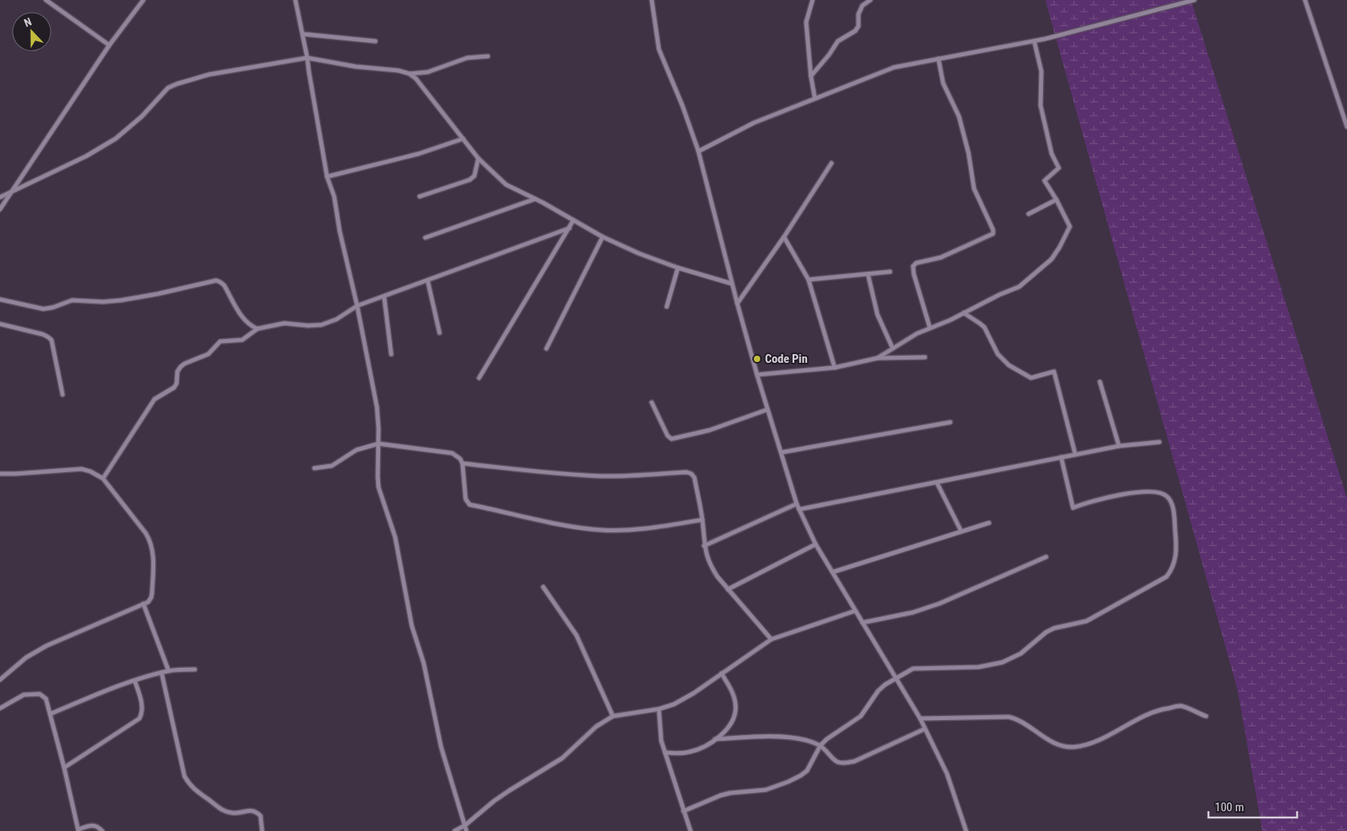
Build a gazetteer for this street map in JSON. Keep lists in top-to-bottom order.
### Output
{
  "places": ["Code Pin"],
  "scale_bar": "100 m",
  "north": "top"
}
